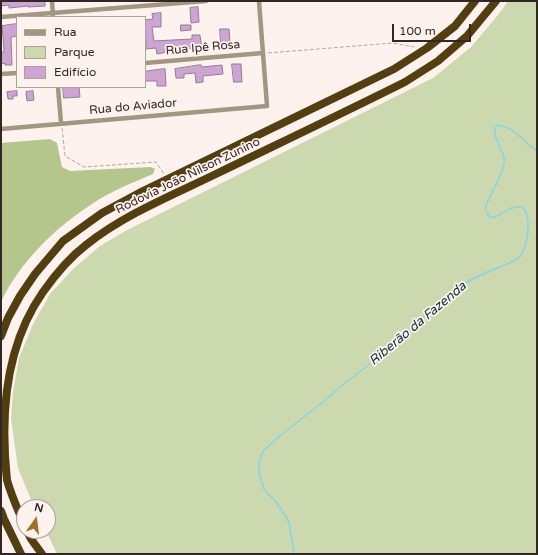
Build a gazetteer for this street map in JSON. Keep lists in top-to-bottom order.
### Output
{
  "streets": {
    "highway": ["Rodovia João Nilson Zunino"],
    "street": ["Rua Ipê Rosa", "Rua do Aviador"]
  },
  "crossings": [
    ["Rua Ipê Rosa", "Rua do Aviador"]
  ],
  "water": ["Riberão da Fazenda"],
  "legend": ["Rua", "Parque", "Edifício"],
  "scale_bar": "100 m",
  "north": "top"
}
